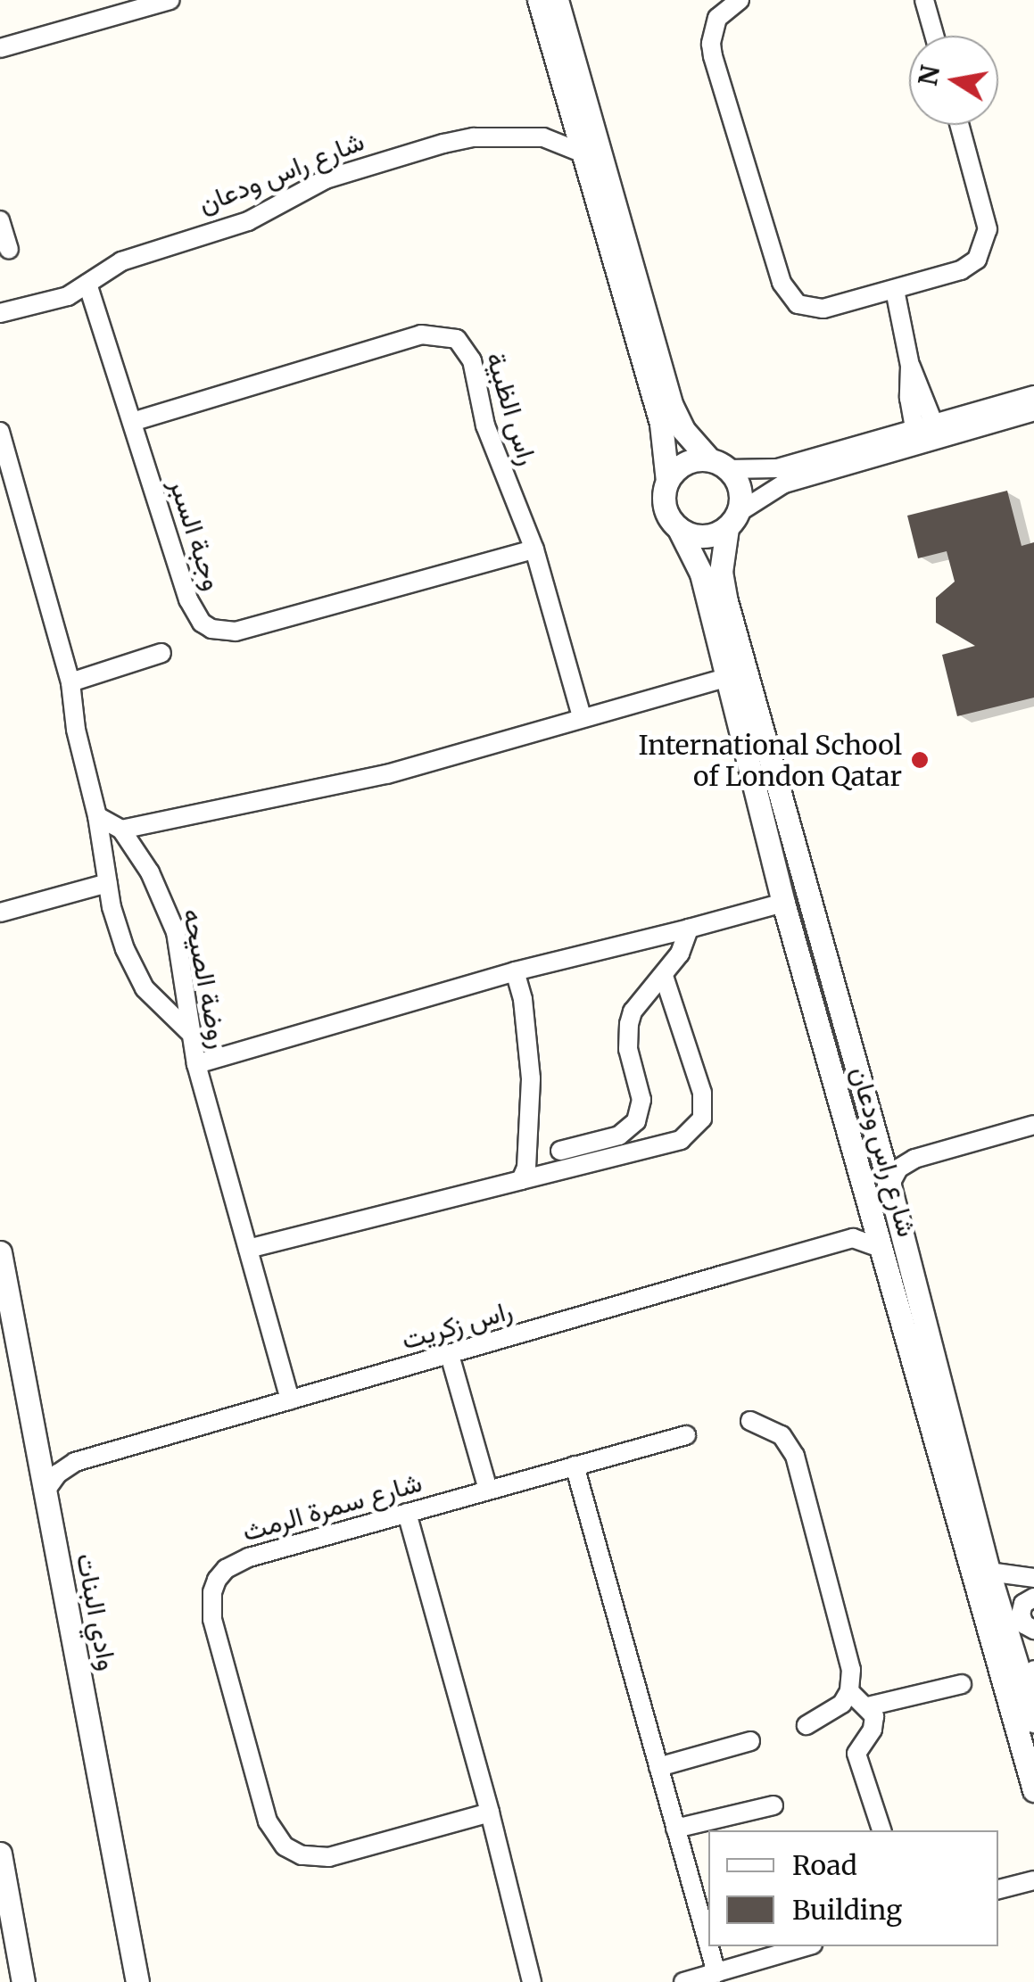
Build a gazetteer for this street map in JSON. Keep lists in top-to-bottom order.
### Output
{
  "streets": {
    "street": [
      "شارع راس ودعان",
      "راس الظبية",
      "وجبة السبر",
      "روضة الصيحه",
      "راس زكريت",
      "شارع سمرة الرمث",
      "وادي البنات"
    ]
  },
  "crossings": [
    ["شارع راس ودعان", "وجبة السبر"],
    ["راس الظبية", "وجبة السبر"],
    ["روضة الصيحه", "راس زكريت"],
    ["راس زكريت", "وادي البنات"]
  ],
  "places": ["International School of London Qatar"],
  "legend": ["Road", "Building"],
  "north": "left"
}
